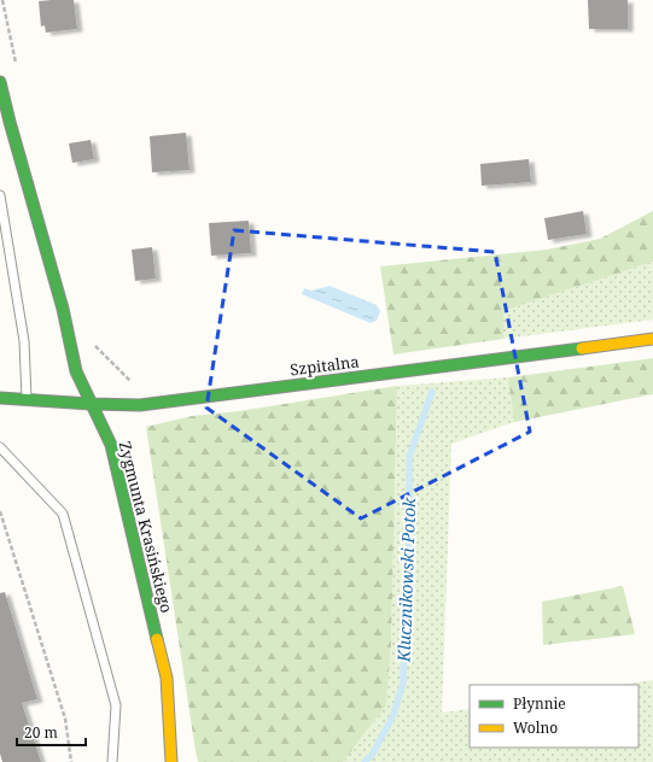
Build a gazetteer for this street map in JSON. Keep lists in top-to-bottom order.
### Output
{
  "streets": {
    "street": ["Szpitalna", "Zygmunta Krasińskiego"]
  },
  "crossings": [
    ["Szpitalna", "Zygmunta Krasińskiego"]
  ],
  "water": ["Klucznikowski Potok"],
  "legend": ["Płynnie", "Wolno"],
  "scale_bar": "20 m"
}
